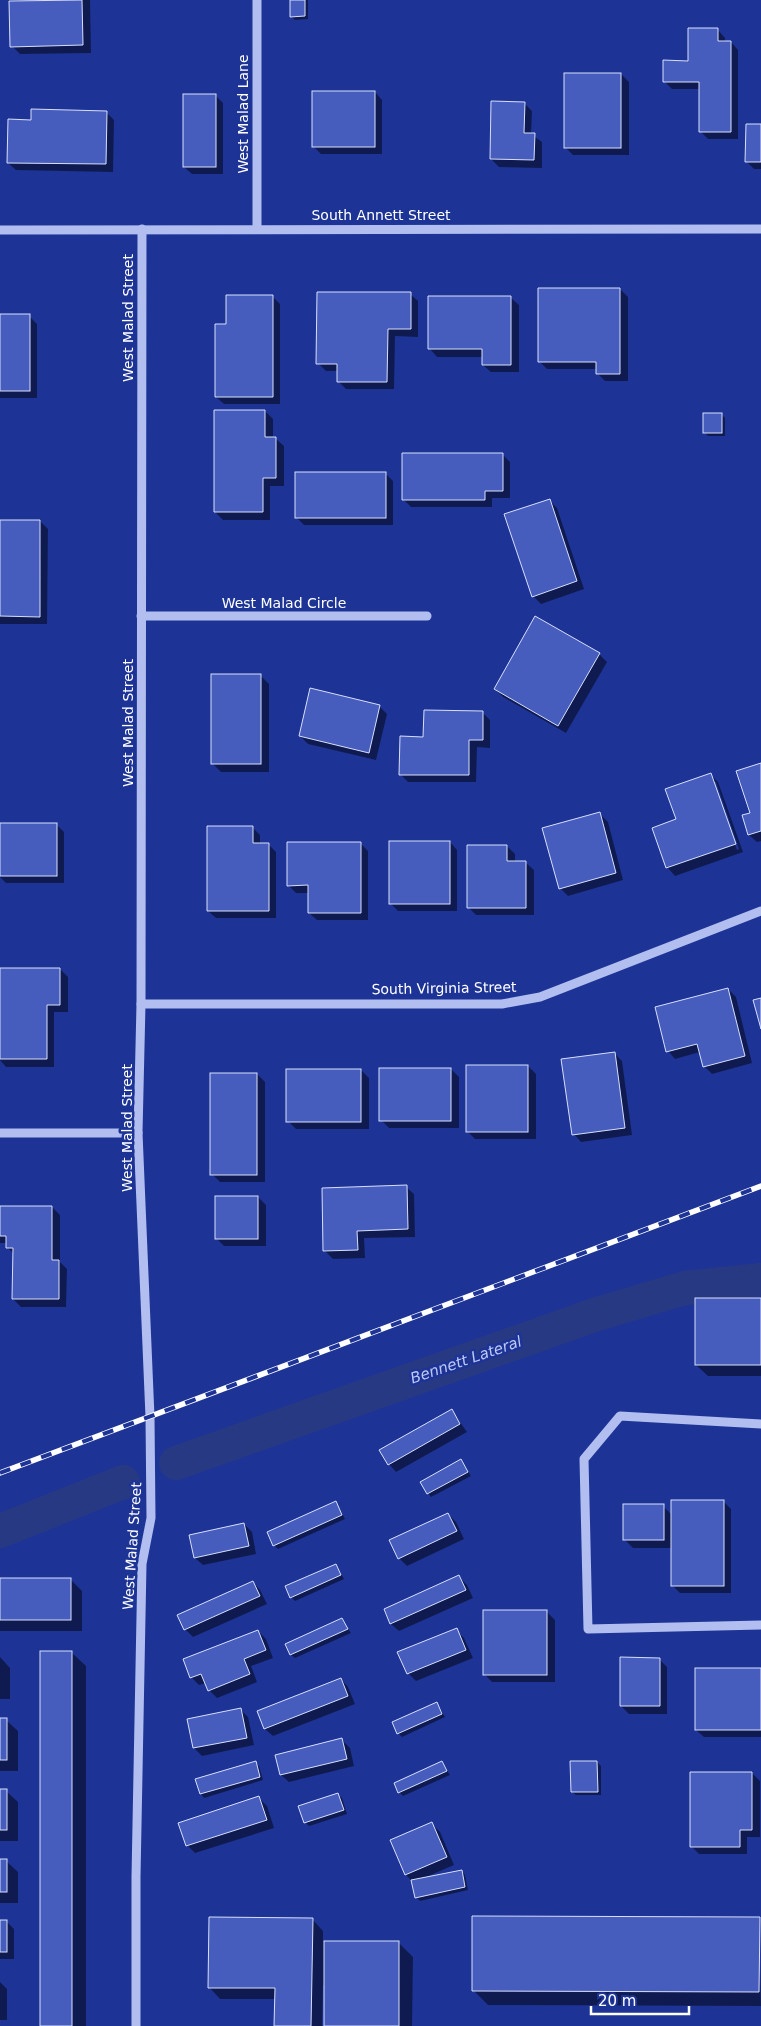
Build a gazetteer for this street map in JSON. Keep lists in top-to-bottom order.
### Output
{
  "streets": {
    "street": [
      "West Malad Lane",
      "South Annett Street",
      "West Malad Street",
      "West Malad Circle",
      "South Virginia Street"
    ]
  },
  "crossings": [
    ["West Malad Lane", "South Annett Street"],
    ["South Annett Street", "West Malad Street"],
    ["West Malad Street", "West Malad Circle"],
    ["West Malad Street", "South Virginia Street"]
  ],
  "water": ["Bennett Lateral"],
  "scale_bar": "20 m"
}
